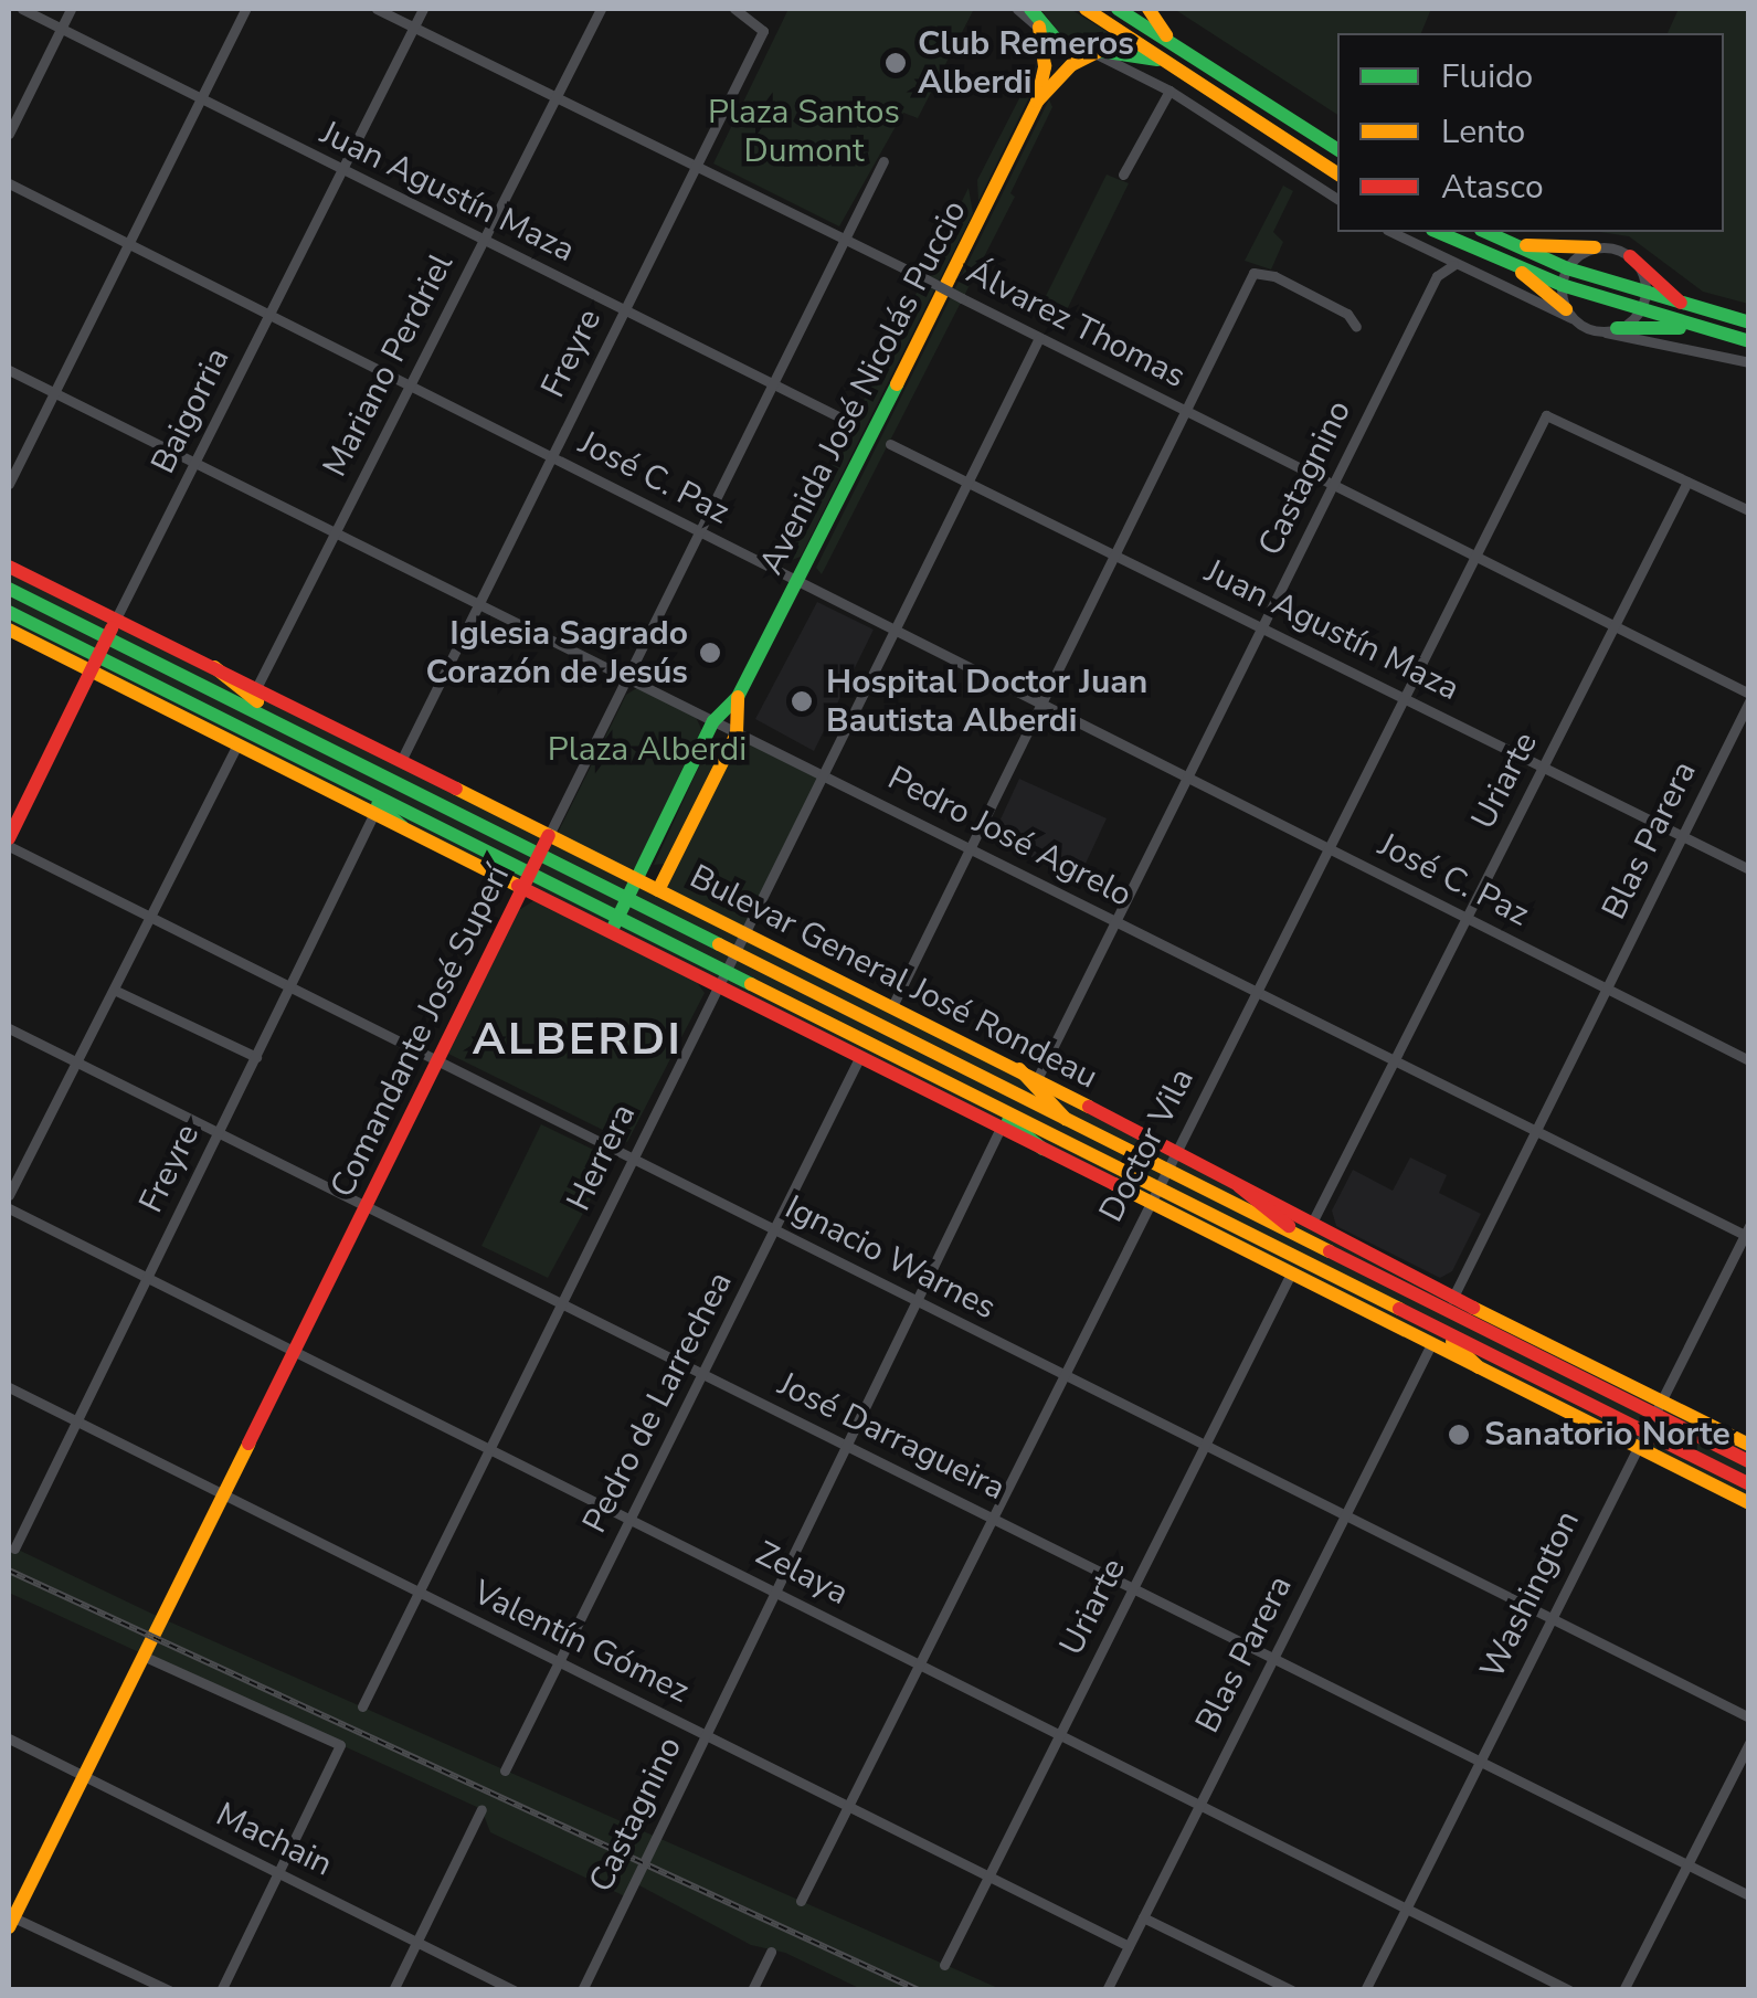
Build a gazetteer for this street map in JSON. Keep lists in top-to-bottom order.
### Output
{
  "streets": {
    "main road": [
      "Avenida José Nicolás Puccio",
      "Baigorria",
      "Bulevar General José Rondeau",
      "Comandante José Superí"
    ],
    "street": [
      "Juan Agustín Maza",
      "Álvarez Thomas",
      "Freyre",
      "Mariano Perdriel",
      "José C. Paz",
      "Castagnino",
      "Uriarte",
      "Pedro José Agrelo",
      "Blas Parera",
      "Doctor Vila",
      "Herrera",
      "Ignacio Warnes",
      "Pedro de Larrechea",
      "José Darragueira",
      "Zelaya",
      "Washington",
      "Valentín Gómez",
      "Machain"
    ]
  },
  "crossings": [
    ["Juan Agustín Maza", "Freyre"],
    ["Juan Agustín Maza", "Mariano Perdriel"],
    ["Juan Agustín Maza", "Baigorria"],
    ["Juan Agustín Maza", "Castagnino"],
    ["Juan Agustín Maza", "Uriarte"],
    ["Juan Agustín Maza", "Blas Parera"],
    ["Juan Agustín Maza", "Comandante José Superí"],
    ["Juan Agustín Maza", "Doctor Vila"],
    ["Juan Agustín Maza", "Herrera"],
    ["Álvarez Thomas", "Freyre"],
    ["Álvarez Thomas", "Mariano Perdriel"],
    ["Álvarez Thomas", "Baigorria"],
    ["Álvarez Thomas", "Castagnino"],
    ["Álvarez Thomas", "Uriarte"],
    ["Álvarez Thomas", "Blas Parera"],
    ["Álvarez Thomas", "Comandante José Superí"],
    ["Álvarez Thomas", "Doctor Vila"],
    ["Álvarez Thomas", "Herrera"],
    ["Freyre", "José C. Paz"],
    ["Freyre", "Pedro José Agrelo"],
    ["Freyre", "Bulevar General José Rondeau"],
    ["Freyre", "Ignacio Warnes"],
    ["Freyre", "José Darragueira"],
    ["Freyre", "Zelaya"],
    ["Freyre", "Valentín Gómez"],
    ["Mariano Perdriel", "José C. Paz"],
    ["Mariano Perdriel", "Pedro José Agrelo"],
    ["Mariano Perdriel", "Bulevar General José Rondeau"],
    ["Avenida José Nicolás Puccio", "José C. Paz"],
    ["Avenida José Nicolás Puccio", "Pedro José Agrelo"],
    ["Avenida José Nicolás Puccio", "Bulevar General José Rondeau"],
    ["Baigorria", "José C. Paz"],
    ["Baigorria", "Pedro José Agrelo"],
    ["Baigorria", "Bulevar General José Rondeau"],
    ["Baigorria", "Ignacio Warnes"],
    ["José C. Paz", "Castagnino"],
    ["José C. Paz", "Uriarte"],
    ["José C. Paz", "Blas Parera"],
    ["José C. Paz", "Comandante José Superí"],
    ["José C. Paz", "Doctor Vila"],
    ["José C. Paz", "Herrera"],
    ["Castagnino", "Pedro José Agrelo"],
    ["Castagnino", "Bulevar General José Rondeau"],
    ["Castagnino", "Ignacio Warnes"],
    ["Castagnino", "José Darragueira"],
    ["Castagnino", "Zelaya"],
    ["Castagnino", "Valentín Gómez"],
    ["Uriarte", "Pedro José Agrelo"],
    ["Uriarte", "Bulevar General José Rondeau"],
    ["Uriarte", "Doctor Vila"],
    ["Uriarte", "Ignacio Warnes"],
    ["Uriarte", "José Darragueira"],
    ["Uriarte", "Zelaya"],
    ["Uriarte", "Valentín Gómez"],
    ["Pedro José Agrelo", "Blas Parera"],
    ["Pedro José Agrelo", "Comandante José Superí"],
    ["Pedro José Agrelo", "Doctor Vila"],
    ["Pedro José Agrelo", "Herrera"],
    ["Pedro José Agrelo", "Washington"],
    ["Blas Parera", "Bulevar General José Rondeau"],
    ["Blas Parera", "Ignacio Warnes"],
    ["Blas Parera", "José Darragueira"],
    ["Blas Parera", "Zelaya"],
    ["Blas Parera", "Valentín Gómez"],
    ["Bulevar General José Rondeau", "Comandante José Superí"],
    ["Bulevar General José Rondeau", "Doctor Vila"],
    ["Bulevar General José Rondeau", "Herrera"],
    ["Bulevar General José Rondeau", "Pedro de Larrechea"],
    ["Bulevar General José Rondeau", "Washington"],
    ["Comandante José Superí", "Ignacio Warnes"],
    ["Comandante José Superí", "José Darragueira"],
    ["Comandante José Superí", "Zelaya"],
    ["Comandante José Superí", "Valentín Gómez"],
    ["Comandante José Superí", "Machain"],
    ["Doctor Vila", "Ignacio Warnes"],
    ["Doctor Vila", "José Darragueira"],
    ["Doctor Vila", "Zelaya"],
    ["Doctor Vila", "Valentín Gómez"],
    ["Herrera", "Ignacio Warnes"],
    ["Herrera", "José Darragueira"],
    ["Herrera", "Zelaya"],
    ["Herrera", "Valentín Gómez"],
    ["Ignacio Warnes", "Pedro de Larrechea"],
    ["Ignacio Warnes", "Washington"],
    ["Pedro de Larrechea", "José Darragueira"],
    ["Pedro de Larrechea", "Zelaya"],
    ["Pedro de Larrechea", "Valentín Gómez"],
    ["José Darragueira", "Washington"],
    ["Zelaya", "Washington"]
  ],
  "districts": ["ALBERDI"],
  "parks": ["Plaza Santos Dumont", "Plaza Alberdi"],
  "places": [
    "Club Remeros Alberdi",
    "Iglesia Sagrado Corazón de Jesús",
    "Hospital Doctor Juan Bautista Alberdi",
    "Sanatorio Norte"
  ],
  "legend": ["Fluido", "Lento", "Atasco"]
}
